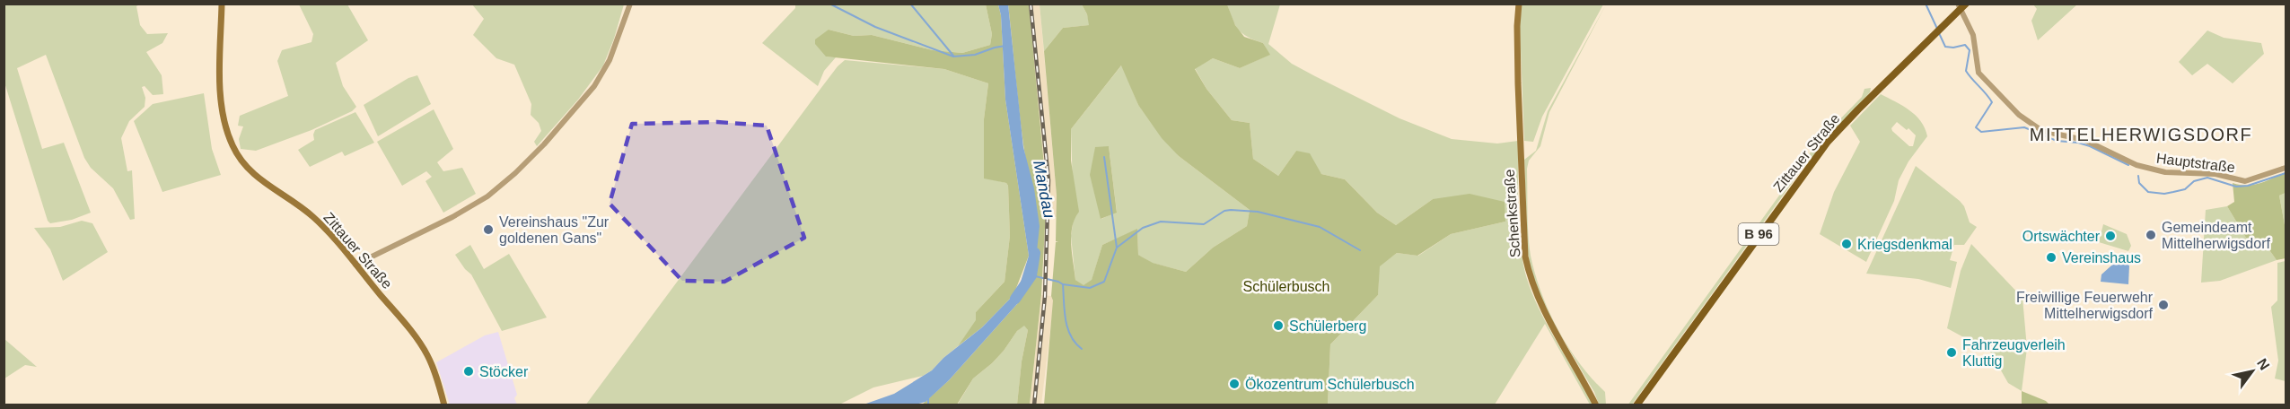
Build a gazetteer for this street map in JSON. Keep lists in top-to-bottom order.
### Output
{
  "streets": {
    "main road": ["Zittauer Straße", "Schenkstraße", "B 96"],
    "street": ["Hauptstraße"]
  },
  "districts": ["MITTELHERWIGSDORF"],
  "water": ["Mandau"],
  "parks": ["Schülerbusch"],
  "places": [
    "Vereinshaus \"Zur goldenen Gans\"",
    "Gemeindeamt Mittelherwigsdorf",
    "Ortswächter",
    "Kriegsdenkmal",
    "Vereinshaus",
    "Freiwillige Feuerwehr Mittelherwigsdorf",
    "Schülerberg",
    "Fahrzeugverleih Kluttig",
    "Stöcker",
    "Ökozentrum Schülerbusch"
  ],
  "north": "top right"
}
